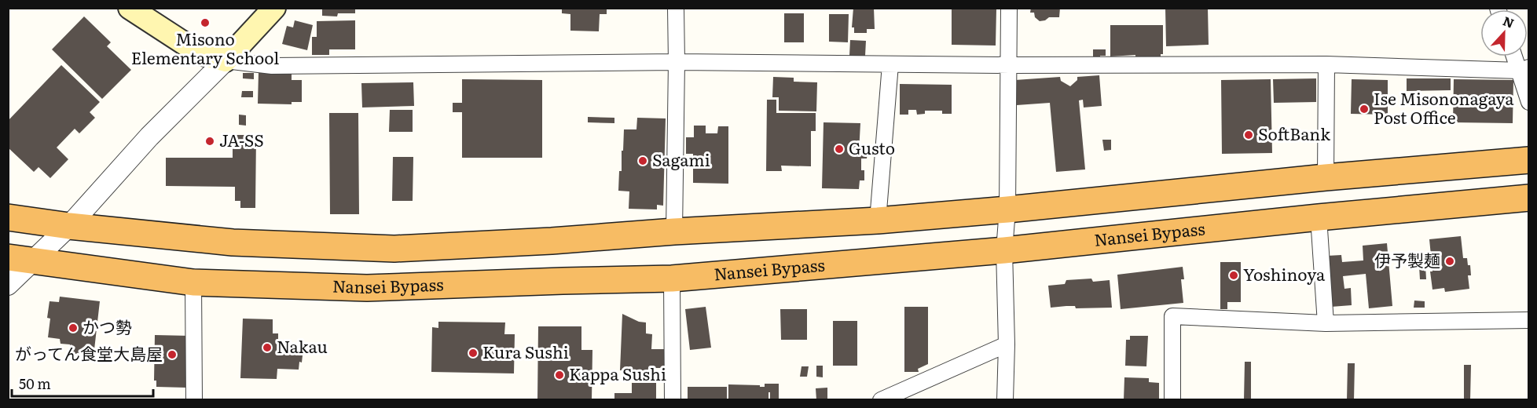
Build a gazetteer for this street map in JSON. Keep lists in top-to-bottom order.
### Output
{
  "streets": {
    "highway": ["Nansei Bypass"]
  },
  "places": [
    "Misono Elementary School",
    "Ise Misononagaya Post Office",
    "SoftBank",
    "JA-SS",
    "Gusto",
    "Sagami",
    "伊予製麺",
    "Yoshinoya",
    "かつ勢",
    "Nakau",
    "Kura Sushi",
    "がってん食堂大島屋",
    "Kappa Sushi"
  ],
  "scale_bar": "50 m",
  "north": "top"
}
